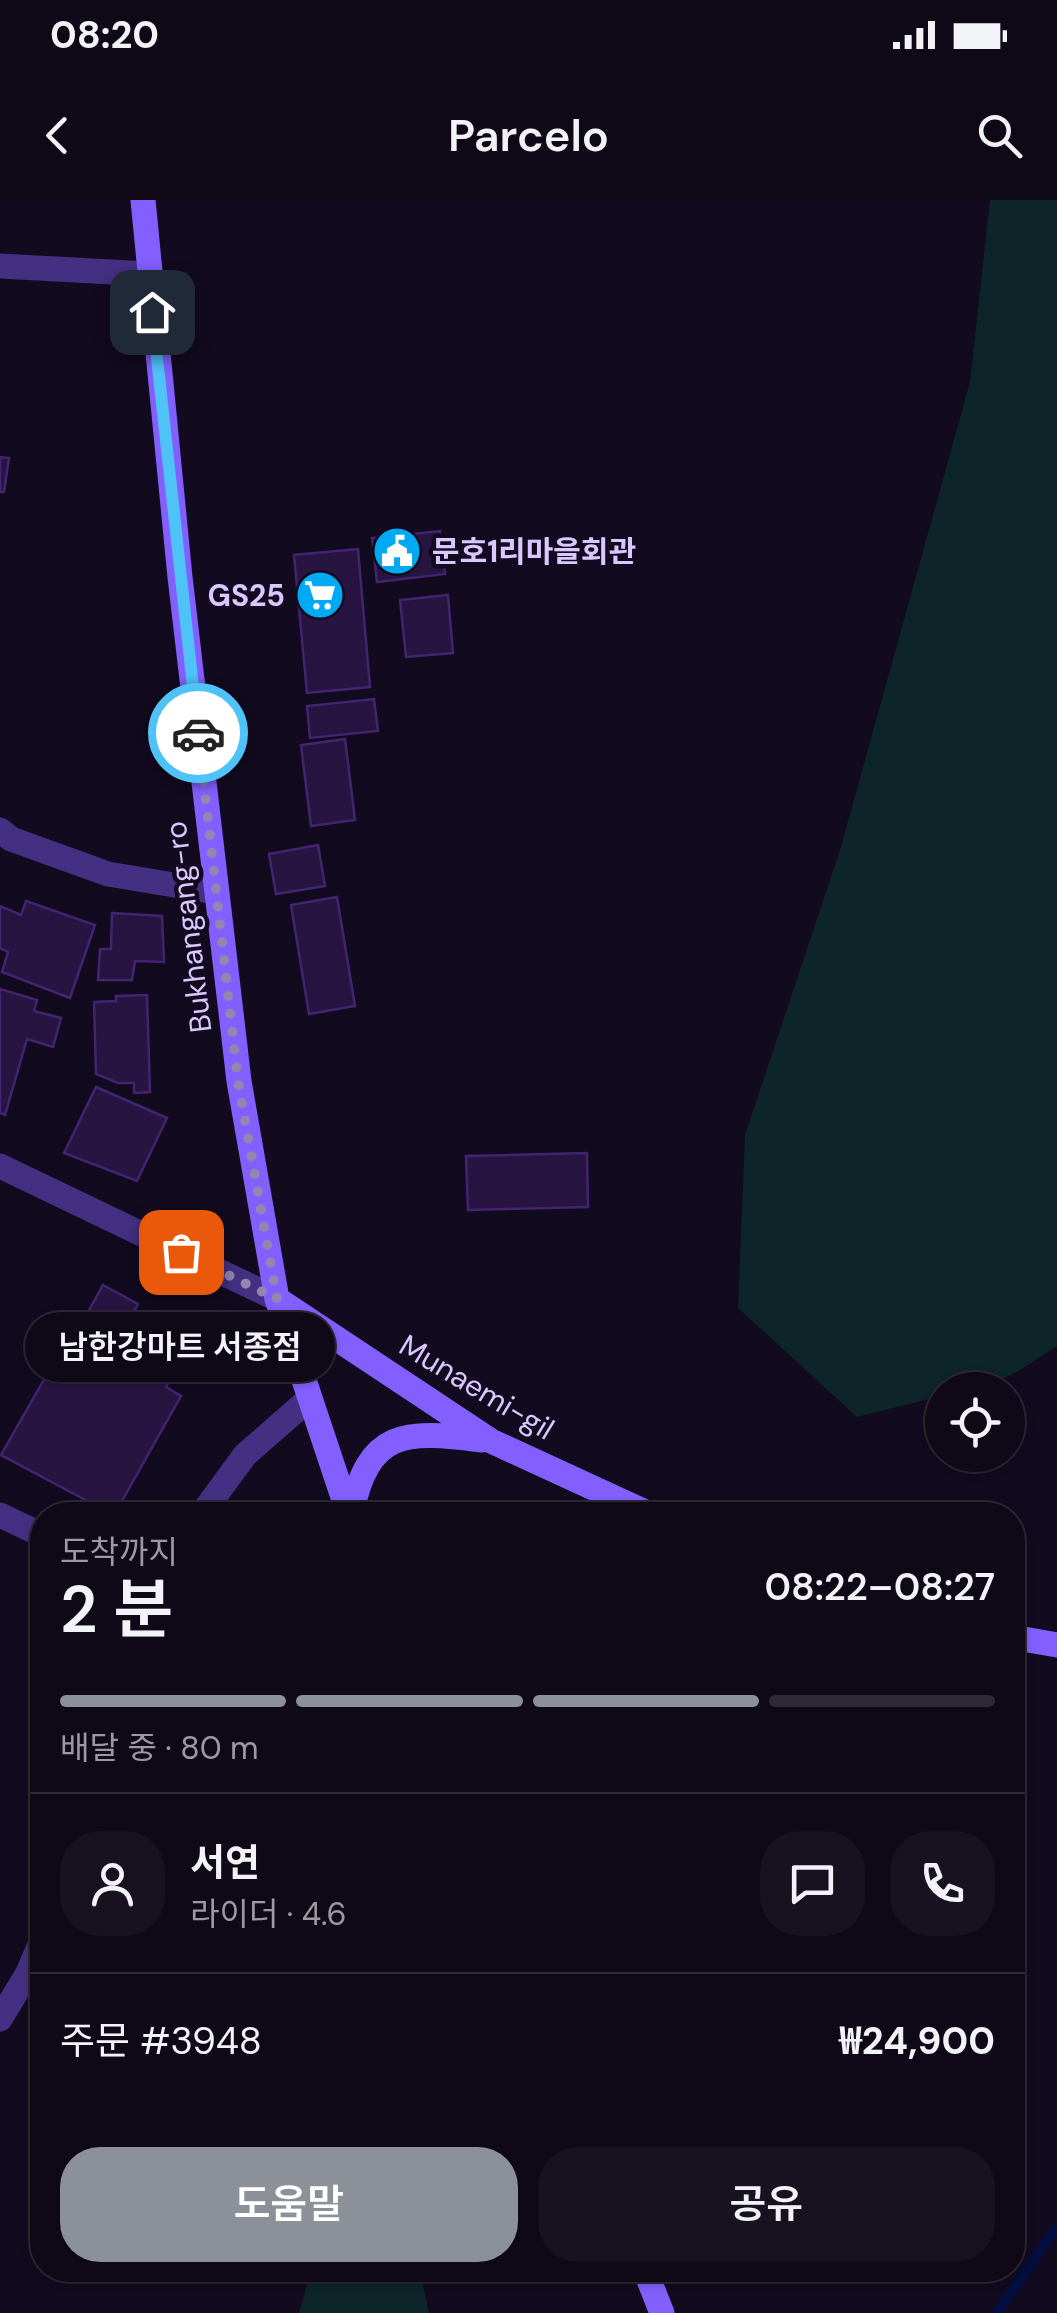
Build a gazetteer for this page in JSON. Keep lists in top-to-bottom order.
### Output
{
  "streets": {
    "main road": ["Bukhangang-ro", "Munaemi-gil"]
  },
  "crossings": [
    ["Bukhangang-ro", "Munaemi-gil"]
  ],
  "places": {
    "public building": ["문호1리마을회관"],
    "supermarket": ["GS25"],
    "other": ["남한강마트 서종점"]
  },
  "page": {
    "status": "08:20",
    "header": "Parcelo",
    "bubble": "남한강마트 서종점",
    "heading": ["2 분", "도착까지", "08:22–08:27"],
    "panel": [
      "서연",
      "라이더 · 4.6",
      "주문 #3948",
      "₩24,900"
    ],
    "bar": "배달 중 · 80 m",
    "buttons": ["도움말", "공유"]
  }
}
